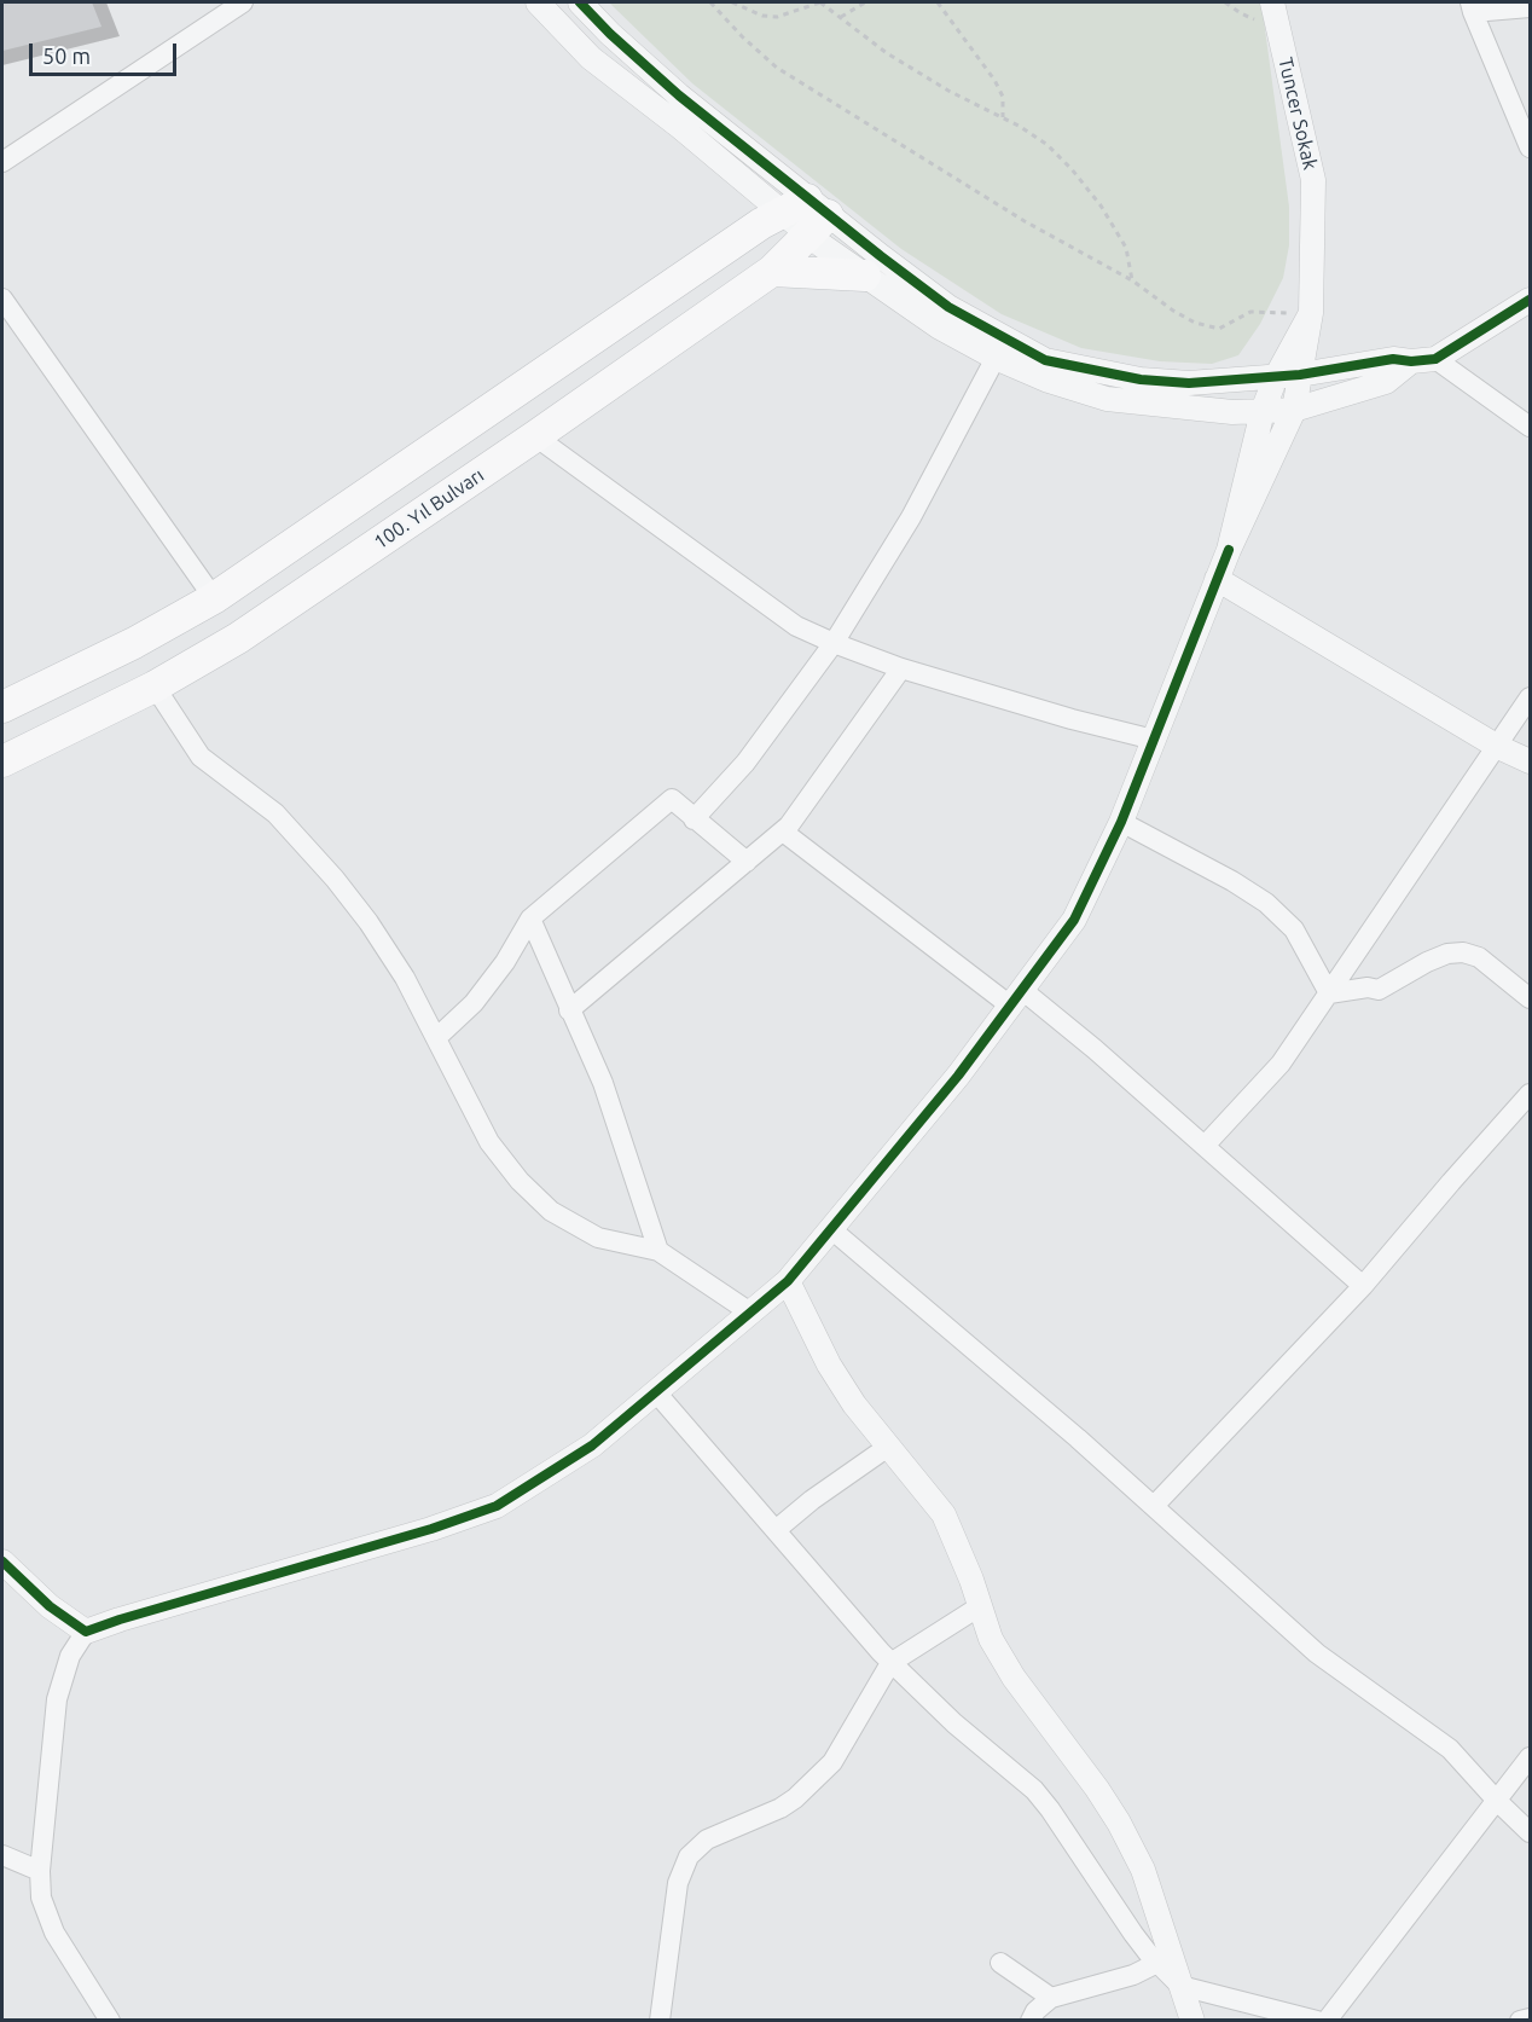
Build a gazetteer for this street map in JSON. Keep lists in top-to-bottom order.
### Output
{
  "streets": {
    "main road": ["100. Yıl Bulvarı"],
    "street": ["Tuncer Sokak"]
  },
  "scale_bar": "50 m"
}
